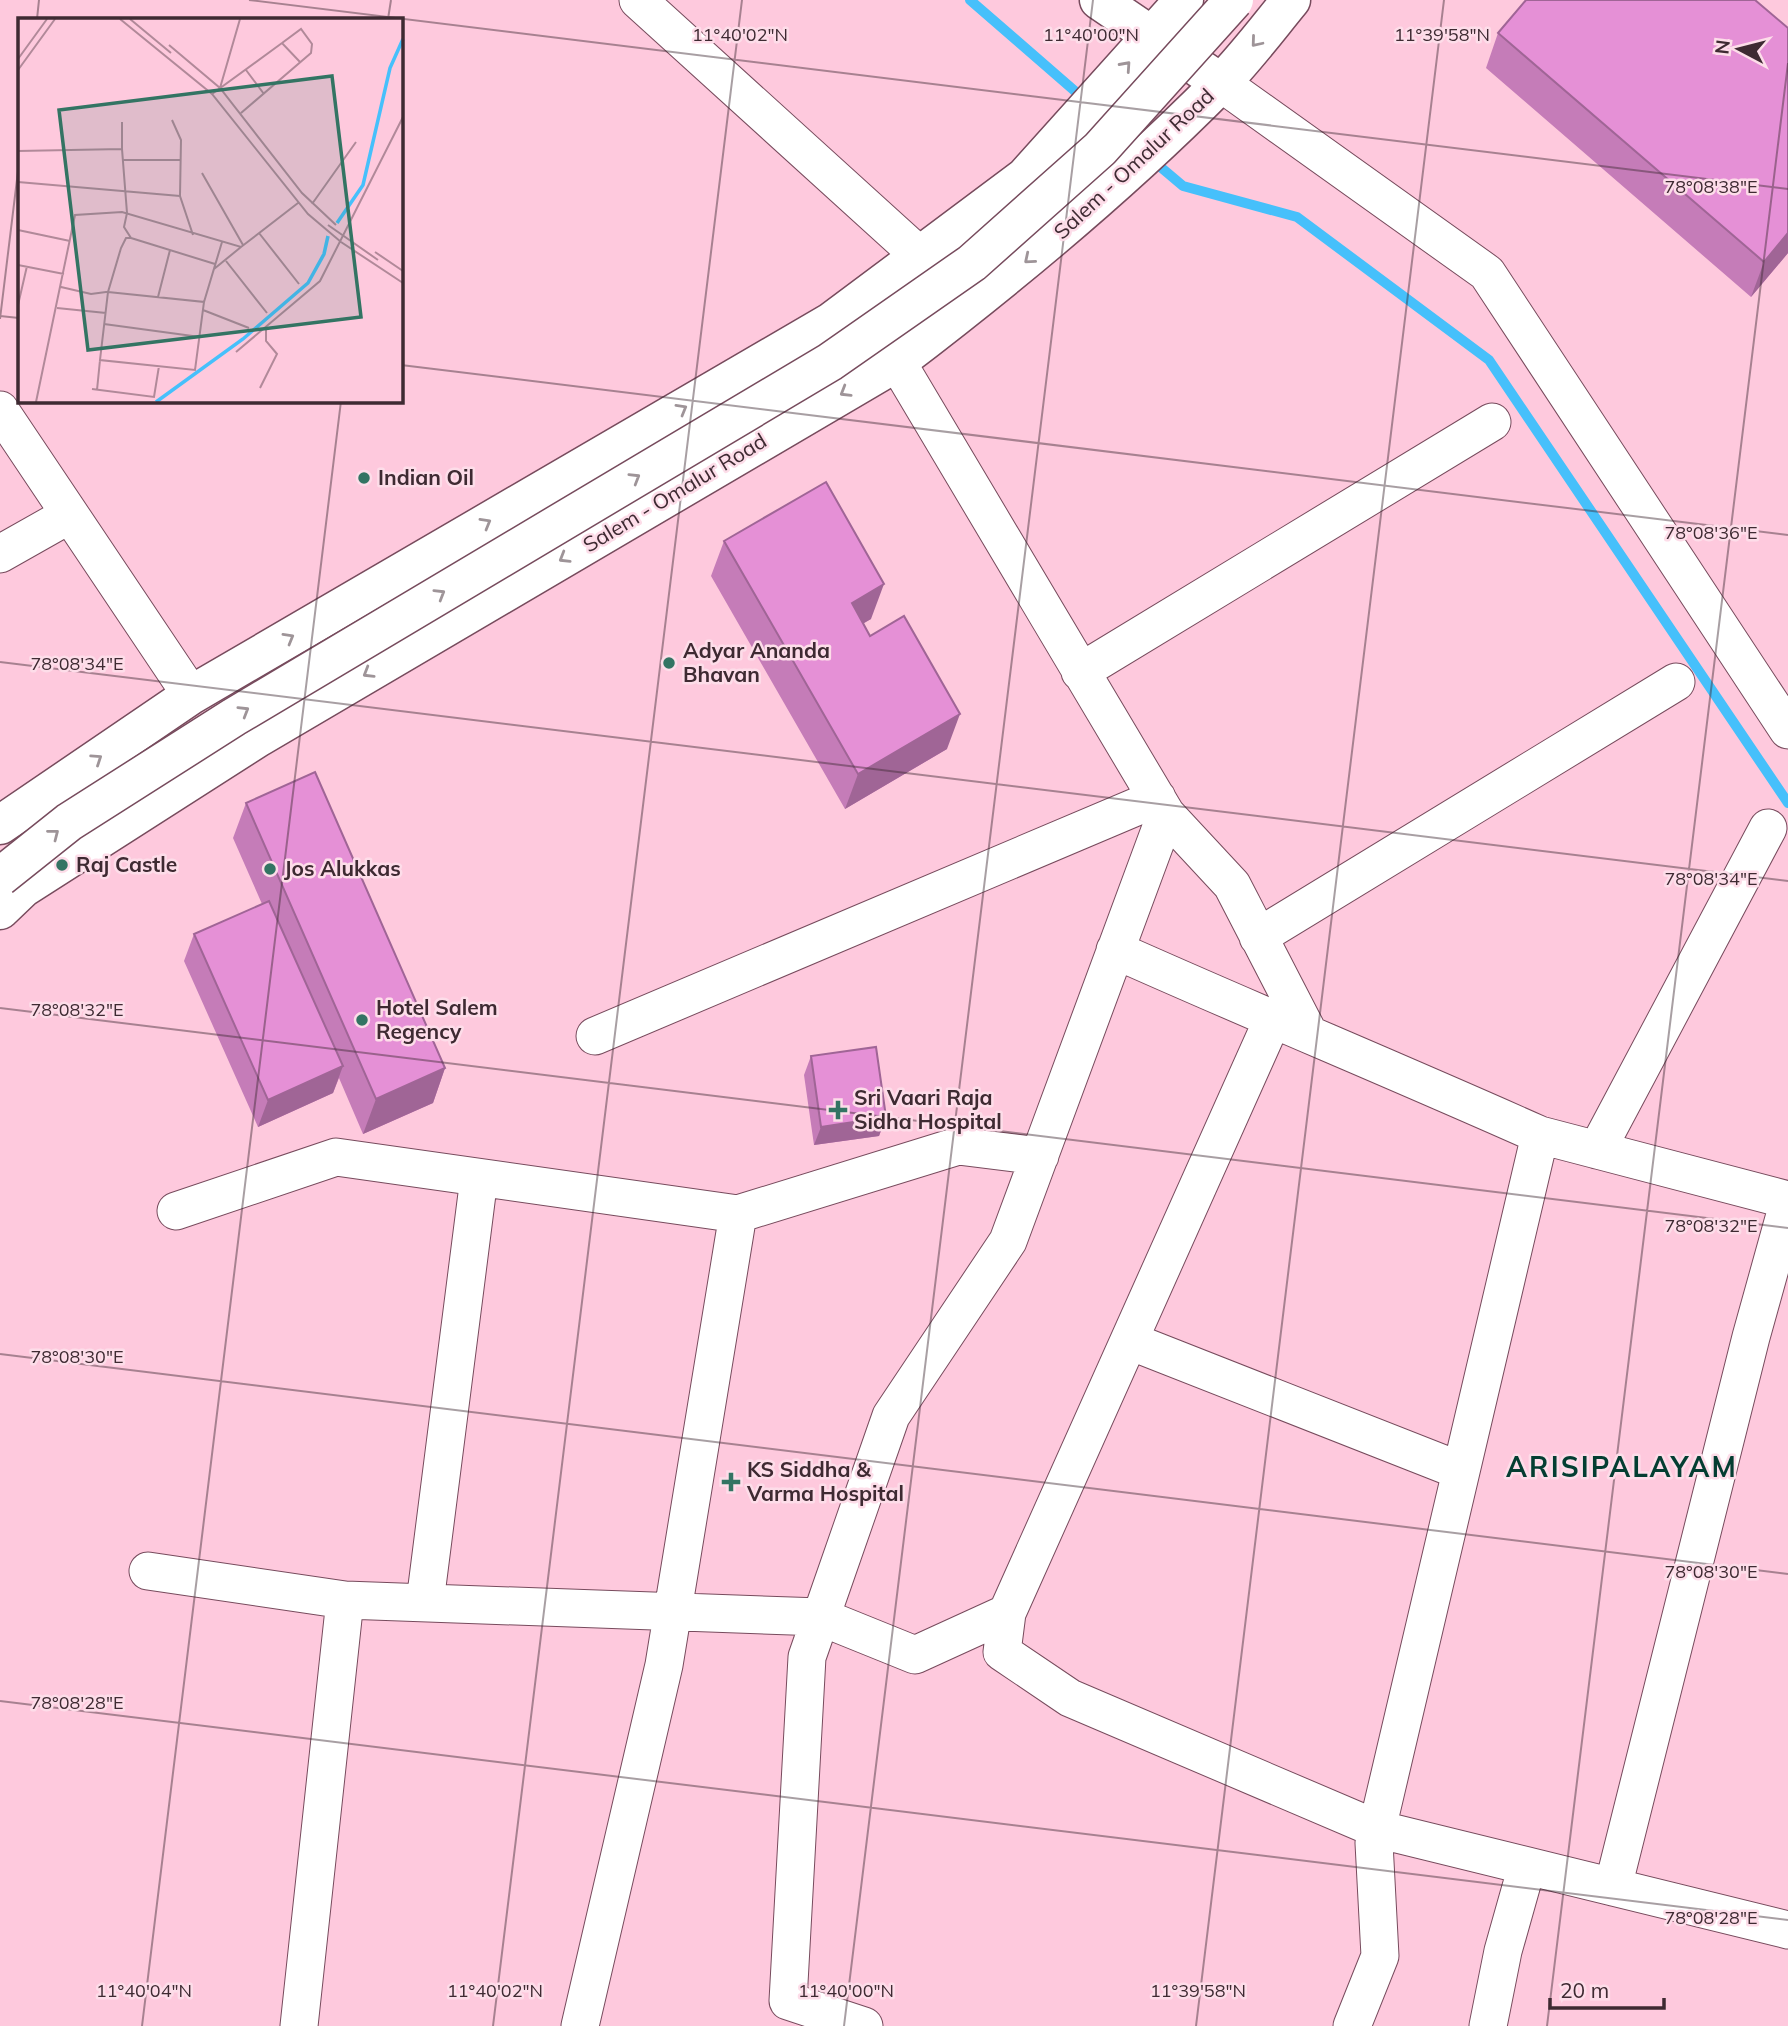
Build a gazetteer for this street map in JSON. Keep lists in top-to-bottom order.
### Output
{
  "streets": {
    "main road": ["Salem - Omalur Road"]
  },
  "districts": ["ARISIPALAYAM"],
  "places": {
    "other": [
      "Indian Oil",
      "Adyar Ananda Bhavan",
      "Raj Castle",
      "Jos Alukkas",
      "Hotel Salem Regency"
    ],
    "health": ["Sri Vaari Raja Sidha Hospital", "KS Siddha & Varma Hospital"]
  },
  "scale_bar": "20 m",
  "north": "left",
  "coordinates": [
    "11°40'02\"N",
    "11°40'00\"N",
    "11°39'58\"N",
    "78°08'38\"E",
    "78°08'36\"E",
    "78°08'34\"E",
    "78°08'32\"E",
    "78°08'30\"E",
    "78°08'28\"E",
    "11°40'04\"N"
  ]
}
